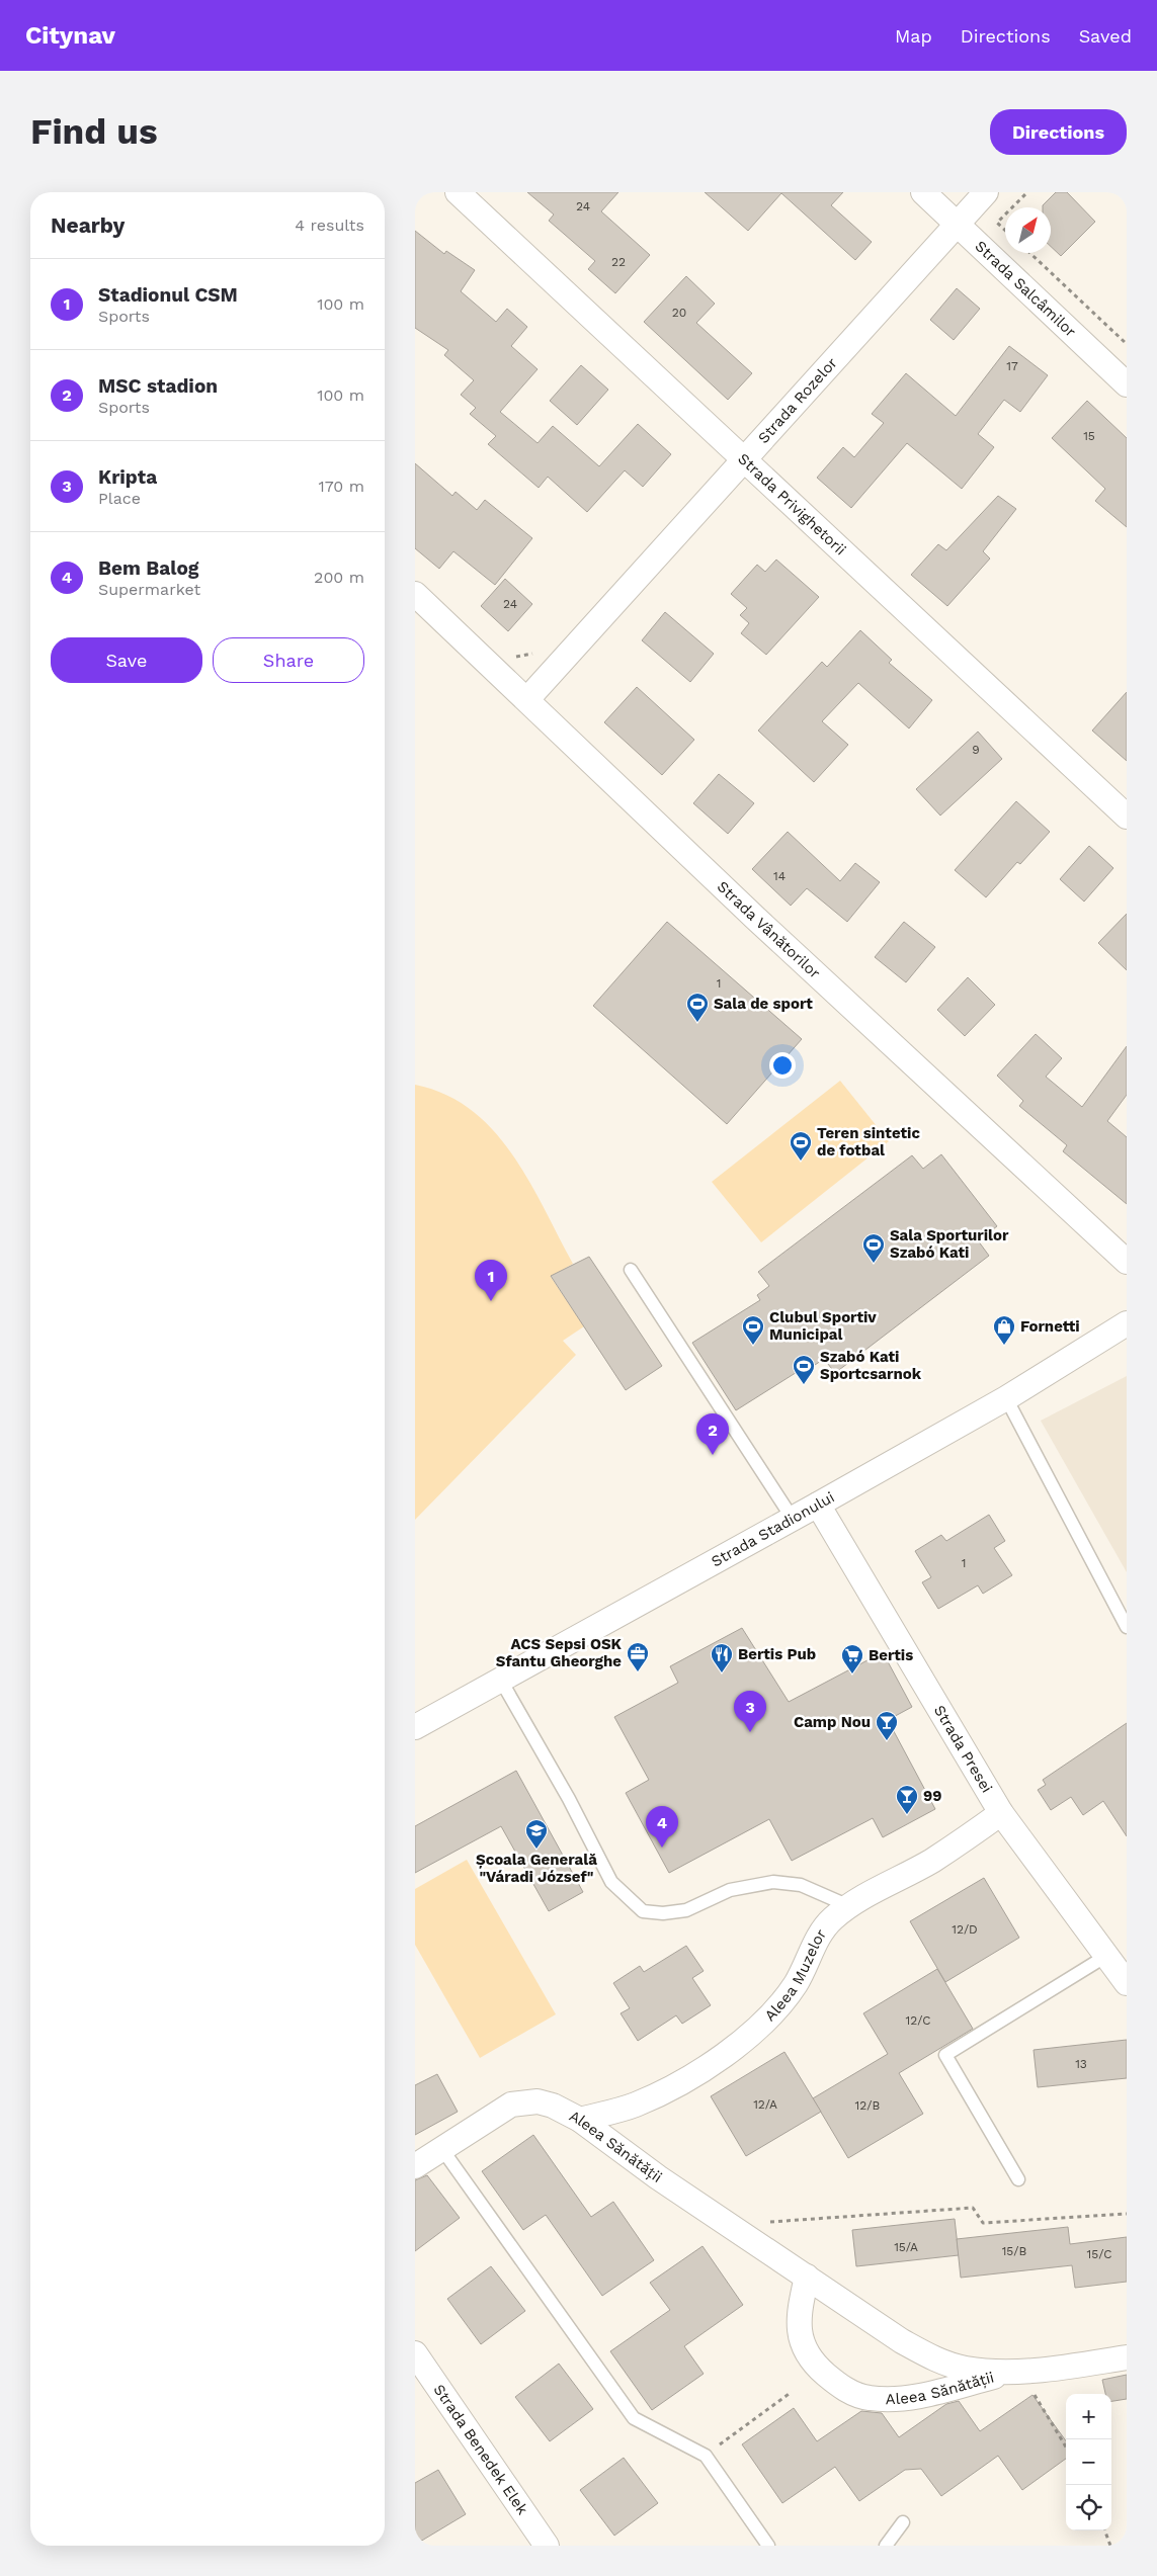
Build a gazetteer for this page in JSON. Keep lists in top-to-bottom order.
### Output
{
  "streets": {
    "street": [
      "Strada Salcâmilor",
      "Strada Rozelor",
      "Strada Privighetorii",
      "Strada Vânătorilor",
      "Strada Stadionului",
      "Strada Presei",
      "Aleea Muzelor",
      "Aleea Sănătății",
      "Strada Benedek Elek"
    ]
  },
  "crossings": [
    ["Strada Salcâmilor", "Strada Rozelor"],
    ["Strada Rozelor", "Strada Privighetorii"],
    ["Strada Rozelor", "Strada Vânătorilor"],
    ["Strada Stadionului", "Strada Presei"],
    ["Strada Presei", "Aleea Muzelor"],
    ["Aleea Muzelor", "Aleea Sănătății"]
  ],
  "places": {
    "sports": [
      "Sala de sport",
      "Teren sintetic de fotbal",
      "Sala Sporturilor Szabó Kati",
      "Clubul Sportiv Municipal",
      "Szabó Kati Sportcsarnok"
    ],
    "shop": ["Fornetti"],
    "office": ["ACS Sepsi OSK Sfantu Gheorghe"],
    "restaurant": ["Bertis Pub"],
    "supermarket": ["Bertis"],
    "bar": ["Camp Nou", "99"],
    "school or university": ["Școala Generală \"Váradi József\""]
  },
  "house_numbers": [
    "24",
    "22",
    "20",
    "17",
    "15",
    "24",
    "9",
    "14",
    "1",
    "1",
    "12/D",
    "12/C",
    "13",
    "12/A",
    "12/B",
    "15/A",
    "15/B",
    "15/C"
  ],
  "north": "top right",
  "page": {
    "header": "Citynav",
    "nav": ["Map", "Directions", "Saved"],
    "buttons": [
      "Directions",
      ["Save", "Share"]
    ],
    "title": "Find us",
    "heading": ["Nearby", "4 results"],
    "list": [
      {
        "mark": "1",
        "name": "Stadionul CSM",
        "note": "Sports",
        "value": "100 m"
      },
      {
        "mark": "2",
        "name": "MSC stadion",
        "note": "Sports",
        "value": "100 m"
      },
      {
        "mark": "3",
        "name": "Kripta",
        "note": "Place",
        "value": "170 m"
      },
      {
        "mark": "4",
        "name": "Bem Balog",
        "note": "Supermarket",
        "value": "200 m"
      }
    ],
    "pins": [
      "1",
      "2",
      "3",
      "4"
    ],
    "map_buttons": ["+", "−"]
  }
}
